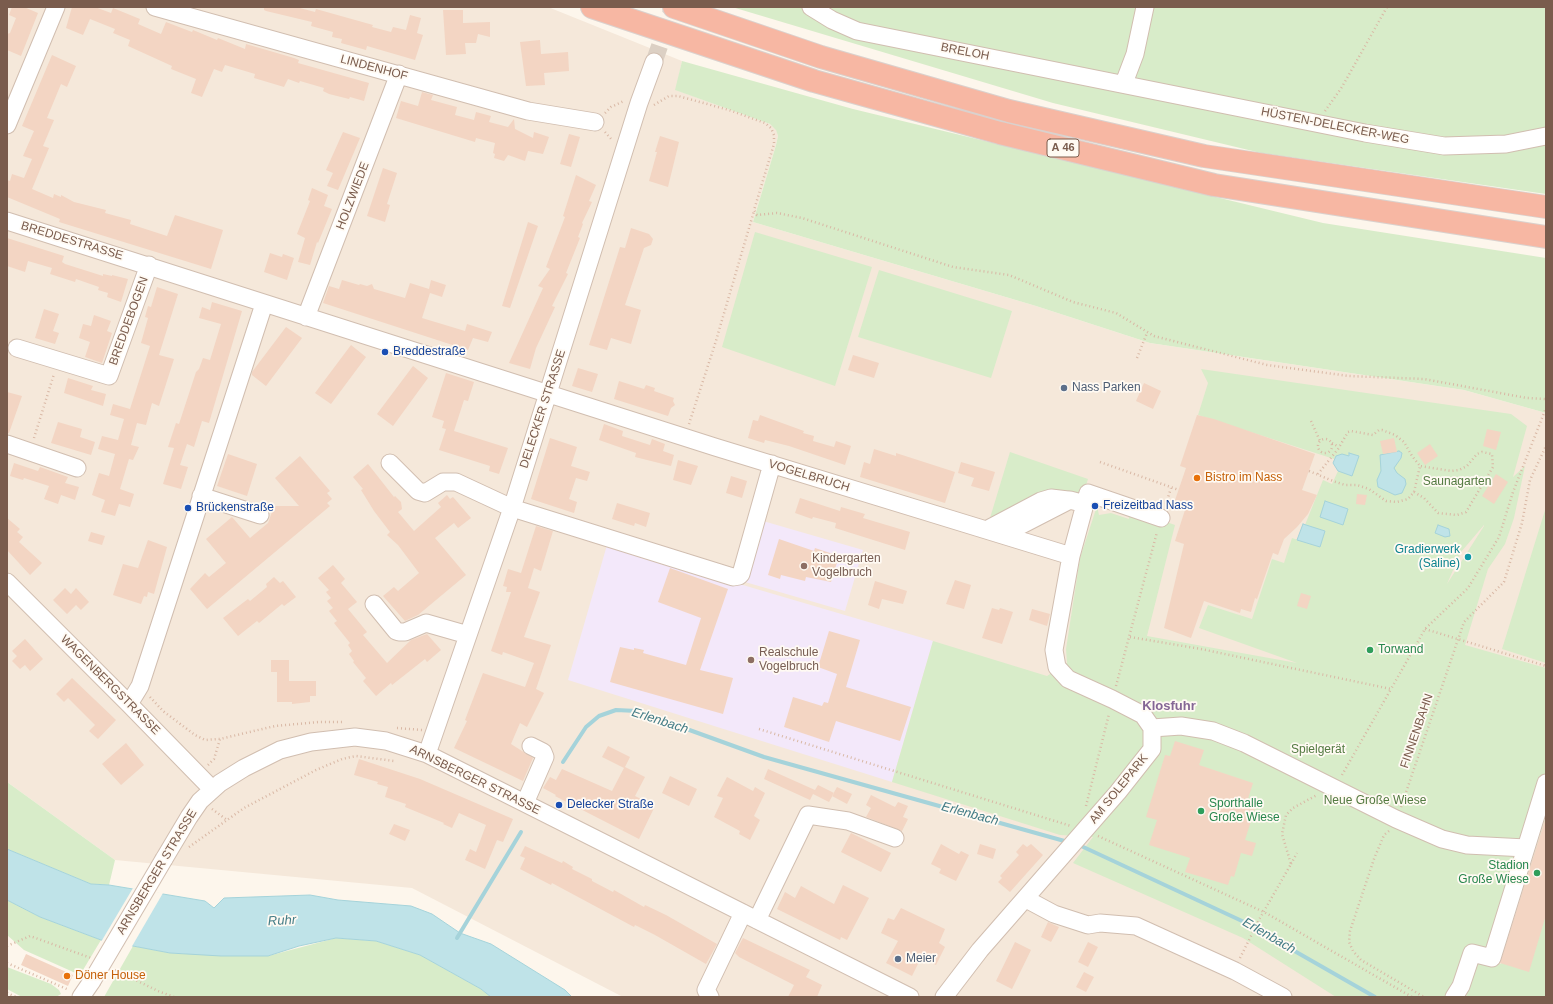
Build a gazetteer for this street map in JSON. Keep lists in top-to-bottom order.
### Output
{
  "streets": {
    "highway": ["A 46"],
    "street": [
      "BRELOH",
      "LINDENHOF",
      "HÜSTEN-DELECKER-WEG",
      "HOLZWIEDE",
      "BREDDESTRASSE",
      "BREDDEBOGEN",
      "DELECKER STRASSE",
      "VOGELBRUCH",
      "WAGENBERGSTRASSE",
      "ARNSBERGER STRASSE",
      "AM SOLEPARK"
    ],
    "path": ["FINNENBAHN"]
  },
  "crossings": [
    ["BRELOH", "HÜSTEN-DELECKER-WEG"],
    ["LINDENHOF", "HOLZWIEDE"],
    ["HOLZWIEDE", "BREDDESTRASSE"],
    ["BREDDESTRASSE", "BREDDEBOGEN"],
    ["BREDDESTRASSE", "DELECKER STRASSE"],
    ["BREDDESTRASSE", "VOGELBRUCH"],
    ["DELECKER STRASSE", "VOGELBRUCH"],
    ["DELECKER STRASSE", "ARNSBERGER STRASSE"],
    ["WAGENBERGSTRASSE", "ARNSBERGER STRASSE"]
  ],
  "districts": ["Klosfuhr"],
  "water": ["Erlenbach", "Ruhr"],
  "parks": ["Saunagarten", "Spielgerät", "Neue Große Wiese"],
  "places": [
    "Breddestraße",
    "Nass Parken",
    "Bistro im Nass",
    "Freizeitbad Nass",
    "Brückenstraße",
    "Gradierwerk (Saline)",
    "Kindergarten Vogelbruch",
    "Torwand",
    "Realschule Vogelbruch",
    "Delecker Straße",
    "Sporthalle Große Wiese",
    "Stadion Große Wiese",
    "Meier",
    "Döner House"
  ]
}
